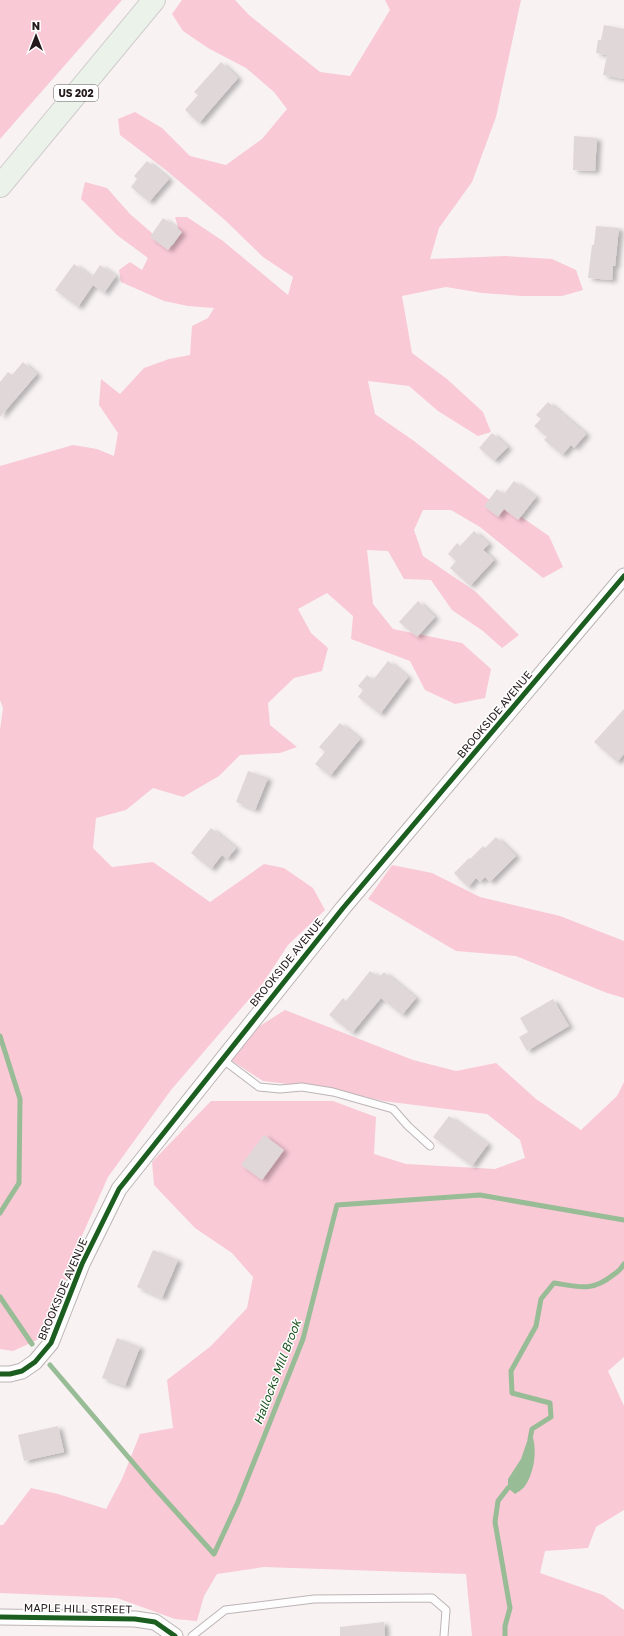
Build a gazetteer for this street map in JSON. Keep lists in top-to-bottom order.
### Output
{
  "streets": {
    "highway": ["US 202"],
    "street": ["BROOKSIDE AVENUE", "MAPLE HILL STREET"]
  },
  "water": ["Hallocks Mill Brook"],
  "north": "top"
}
